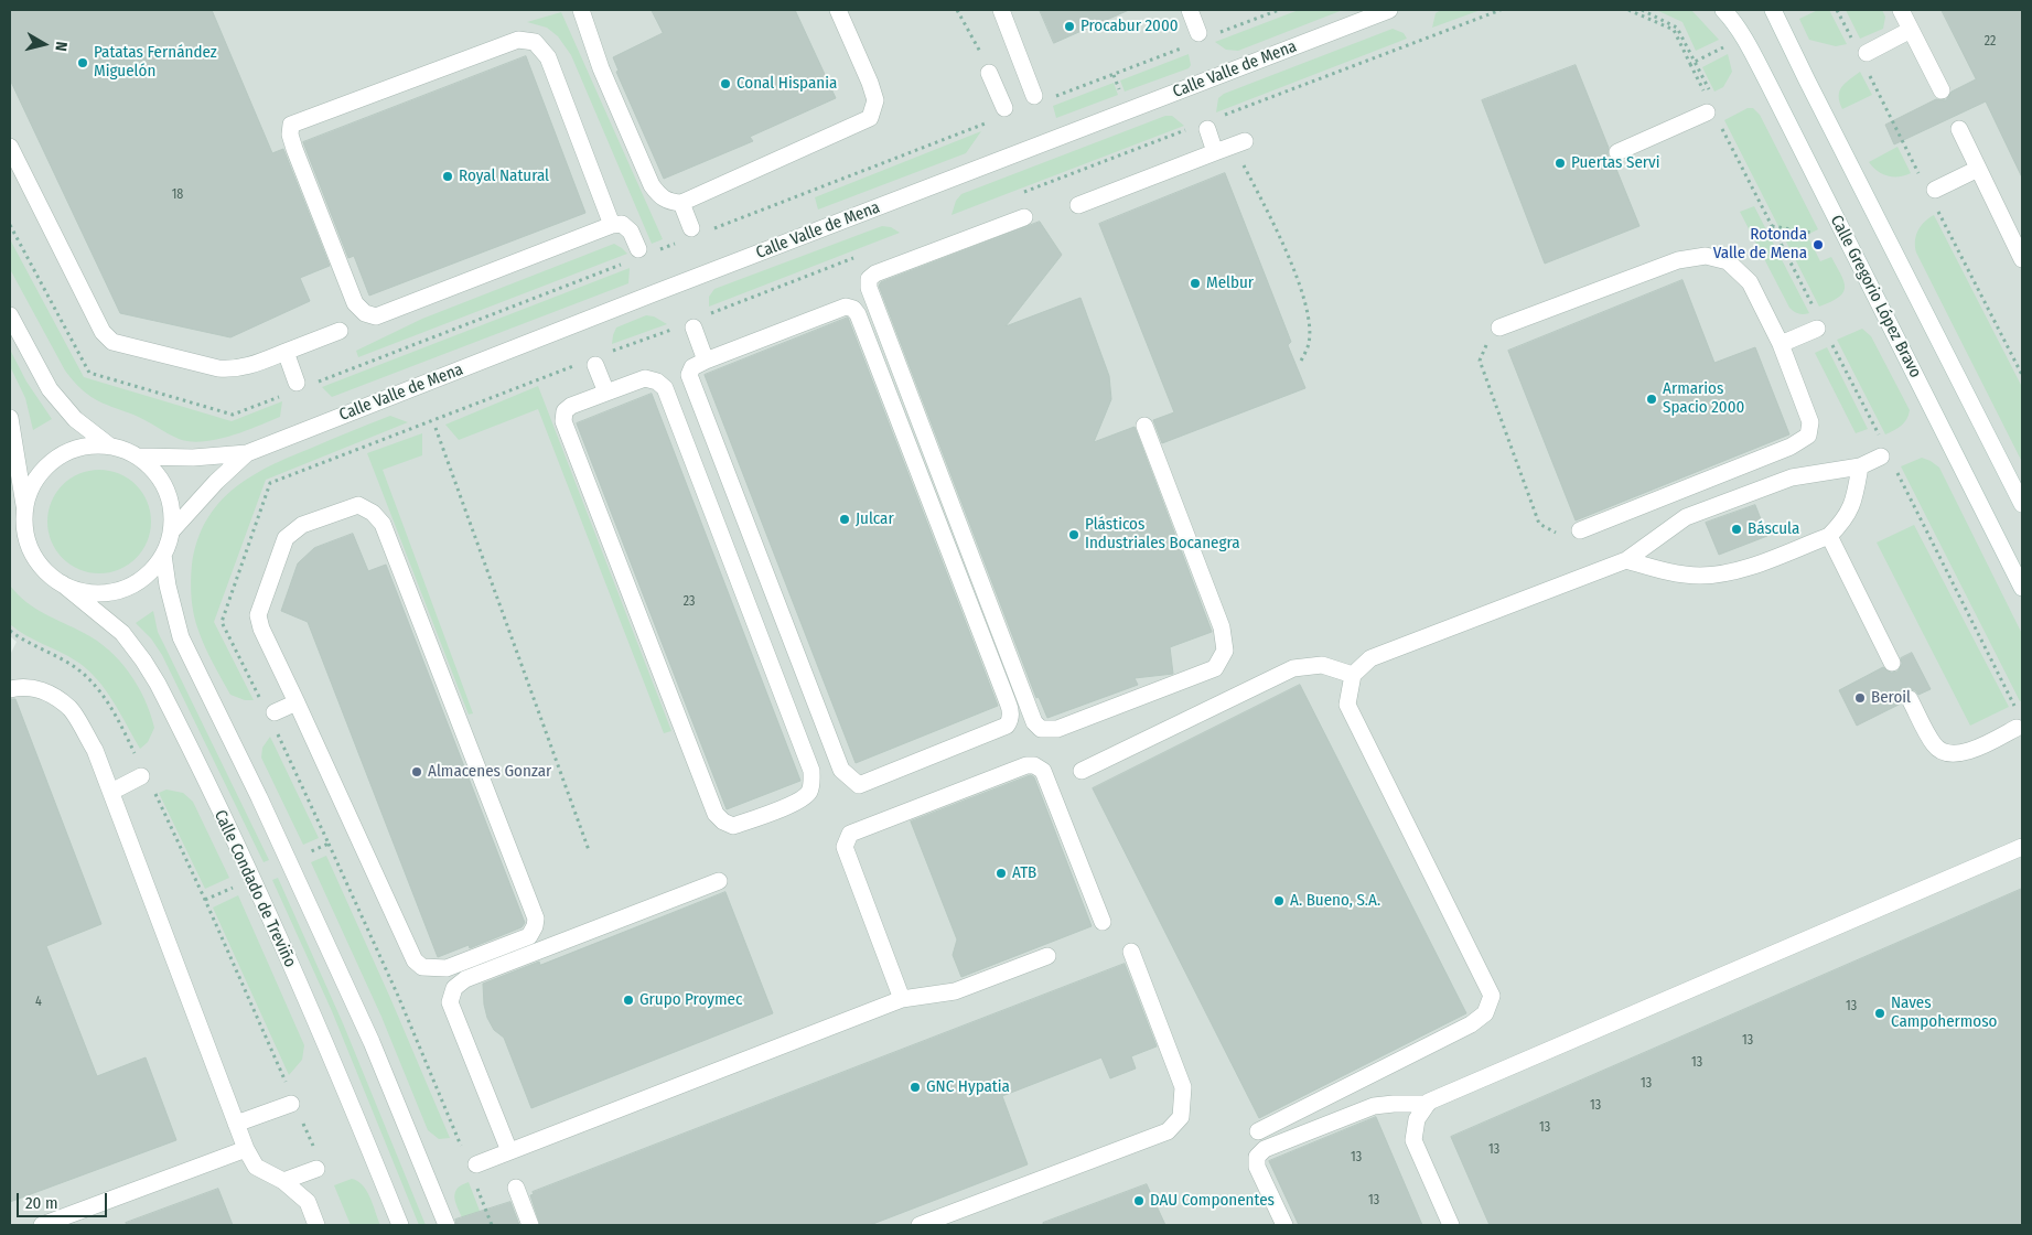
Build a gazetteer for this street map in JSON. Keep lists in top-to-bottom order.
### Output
{
  "streets": {
    "street": ["Calle Valle de Mena", "Calle Gregorio López Bravo", "Calle Condado de Treviño"]
  },
  "crossings": [
    ["Calle Valle de Mena", "Calle Condado de Treviño"]
  ],
  "places": [
    "Procabur 2000",
    "Patatas Fernández Miguelón",
    "Conal Hispania",
    "Puertas Servi",
    "Royal Natural",
    "Rotonda Valle de Mena",
    "Melbur",
    "Armarios Spacio 2000",
    "Julcar",
    "Báscula",
    "Plásticos Industriales Bocanegra",
    "Beroil",
    "Almacenes Gonzar",
    "ATB",
    "A. Bueno, S.A.",
    "Grupo Proymec",
    "Naves Campohermoso",
    "GNC Hypatia",
    "DAU Componentes"
  ],
  "house_numbers": [
    "22",
    "18",
    "23",
    "4",
    "13",
    "13",
    "13",
    "13",
    "13",
    "13",
    "13",
    "13",
    "13"
  ],
  "scale_bar": "20 m",
  "north": "right"
}
